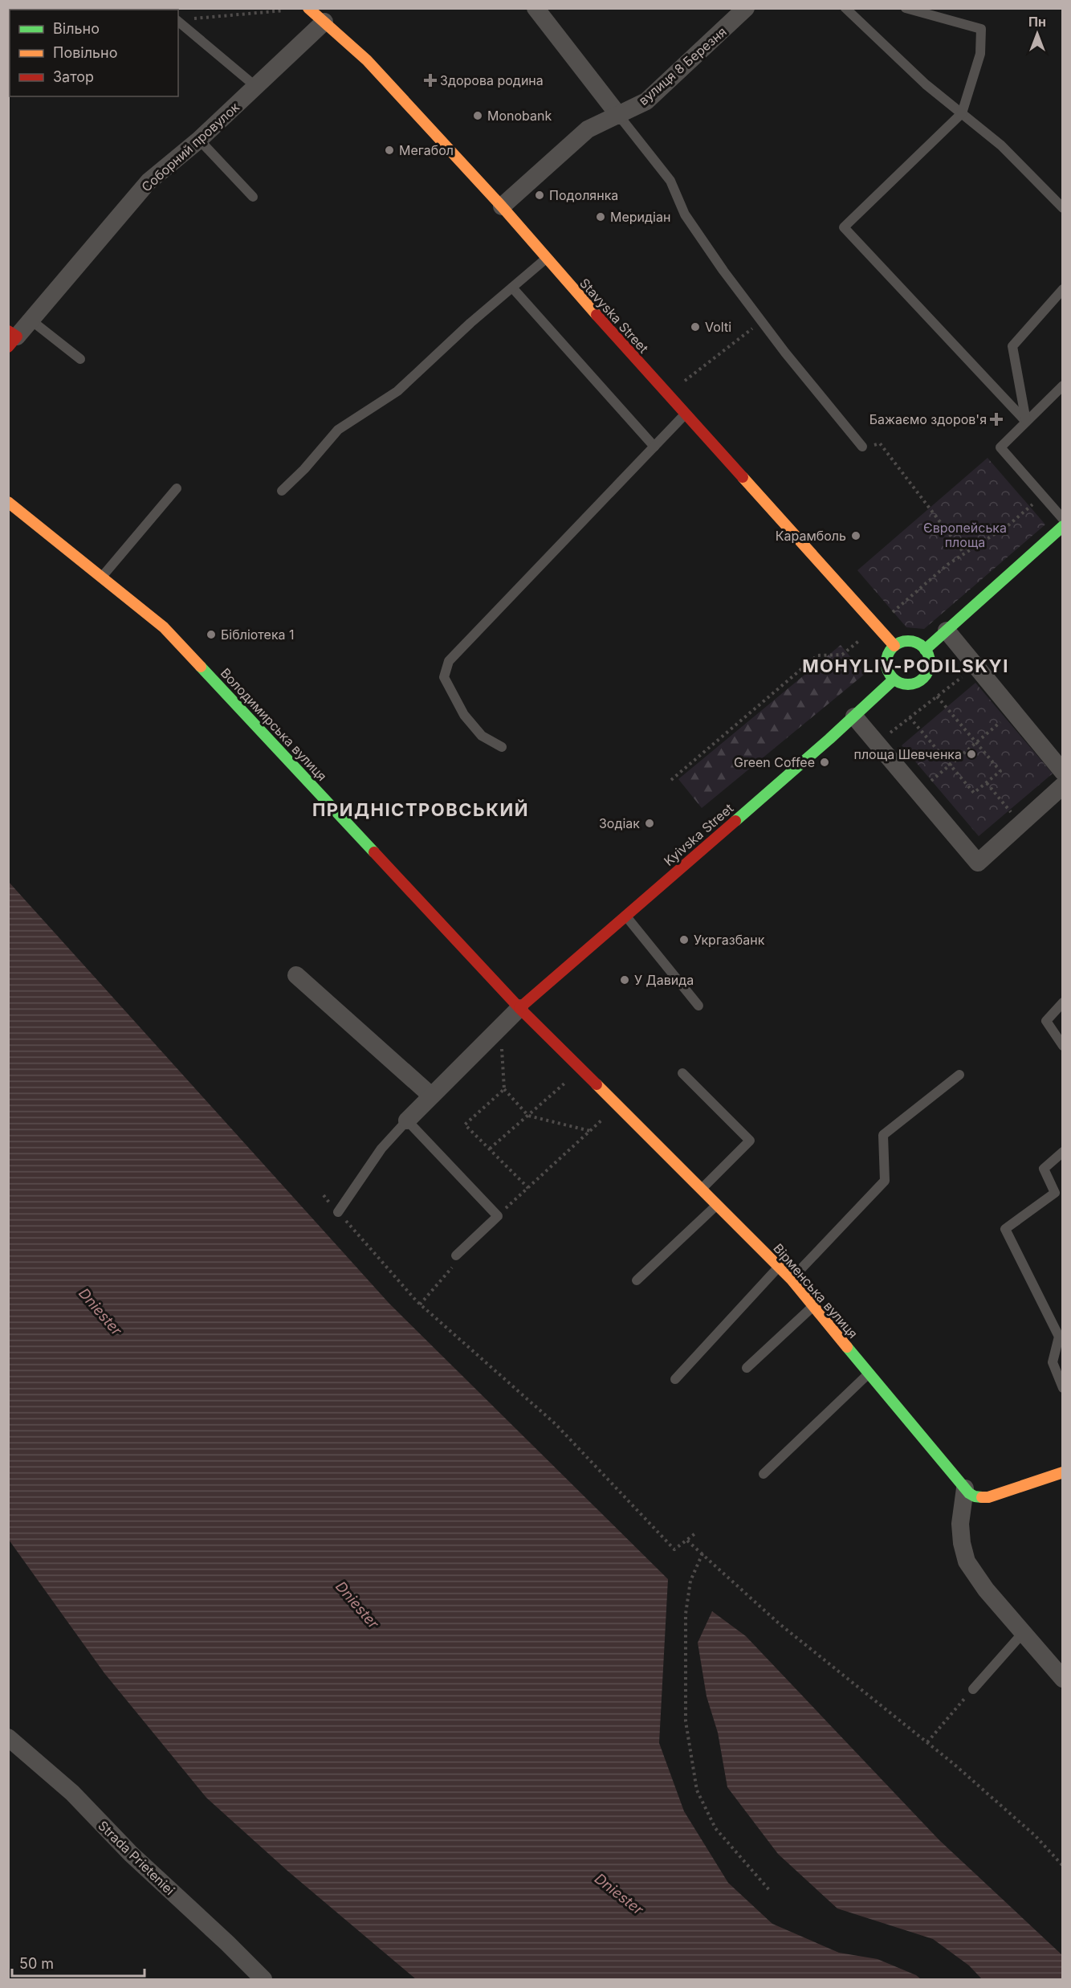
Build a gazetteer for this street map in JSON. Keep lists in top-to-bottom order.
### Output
{
  "streets": {
    "main road": [
      "Stavyska Street",
      "Володимирська вулиця",
      "Kyivska Street",
      "Вірменська вулиця"
    ],
    "street": ["вулиця 8 Березня", "Соборний провулок", "Strada Prieteniei"]
  },
  "crossings": [
    ["вулиця 8 Березня", "Stavyska Street"],
    ["Соборний провулок", "Stavyska Street"],
    ["Stavyska Street", "Kyivska Street"],
    ["Володимирська вулиця", "Kyivska Street"],
    ["Володимирська вулиця", "Вірменська вулиця"],
    ["Kyivska Street", "Вірменська вулиця"]
  ],
  "districts": ["MOHYLIV-PODILSKYI", "ПРИДНІСТРОВСЬКИЙ"],
  "water": ["Dniester"],
  "parks": ["Європейська площа"],
  "places": {
    "health": ["Здорова родина", "Бажаємо здоров'я"],
    "other": [
      "Monobank",
      "Мегабол",
      "Подолянка",
      "Меридіан",
      "Volti",
      "Карамболь",
      "Бібліотека 1",
      "площа Шевченка",
      "Green Coffee",
      "Зодіак",
      "Укргазбанк",
      "У Давида"
    ]
  },
  "legend": ["Вільно", "Повільно", "Затор"],
  "scale_bar": "50 m",
  "north": "top"
}
